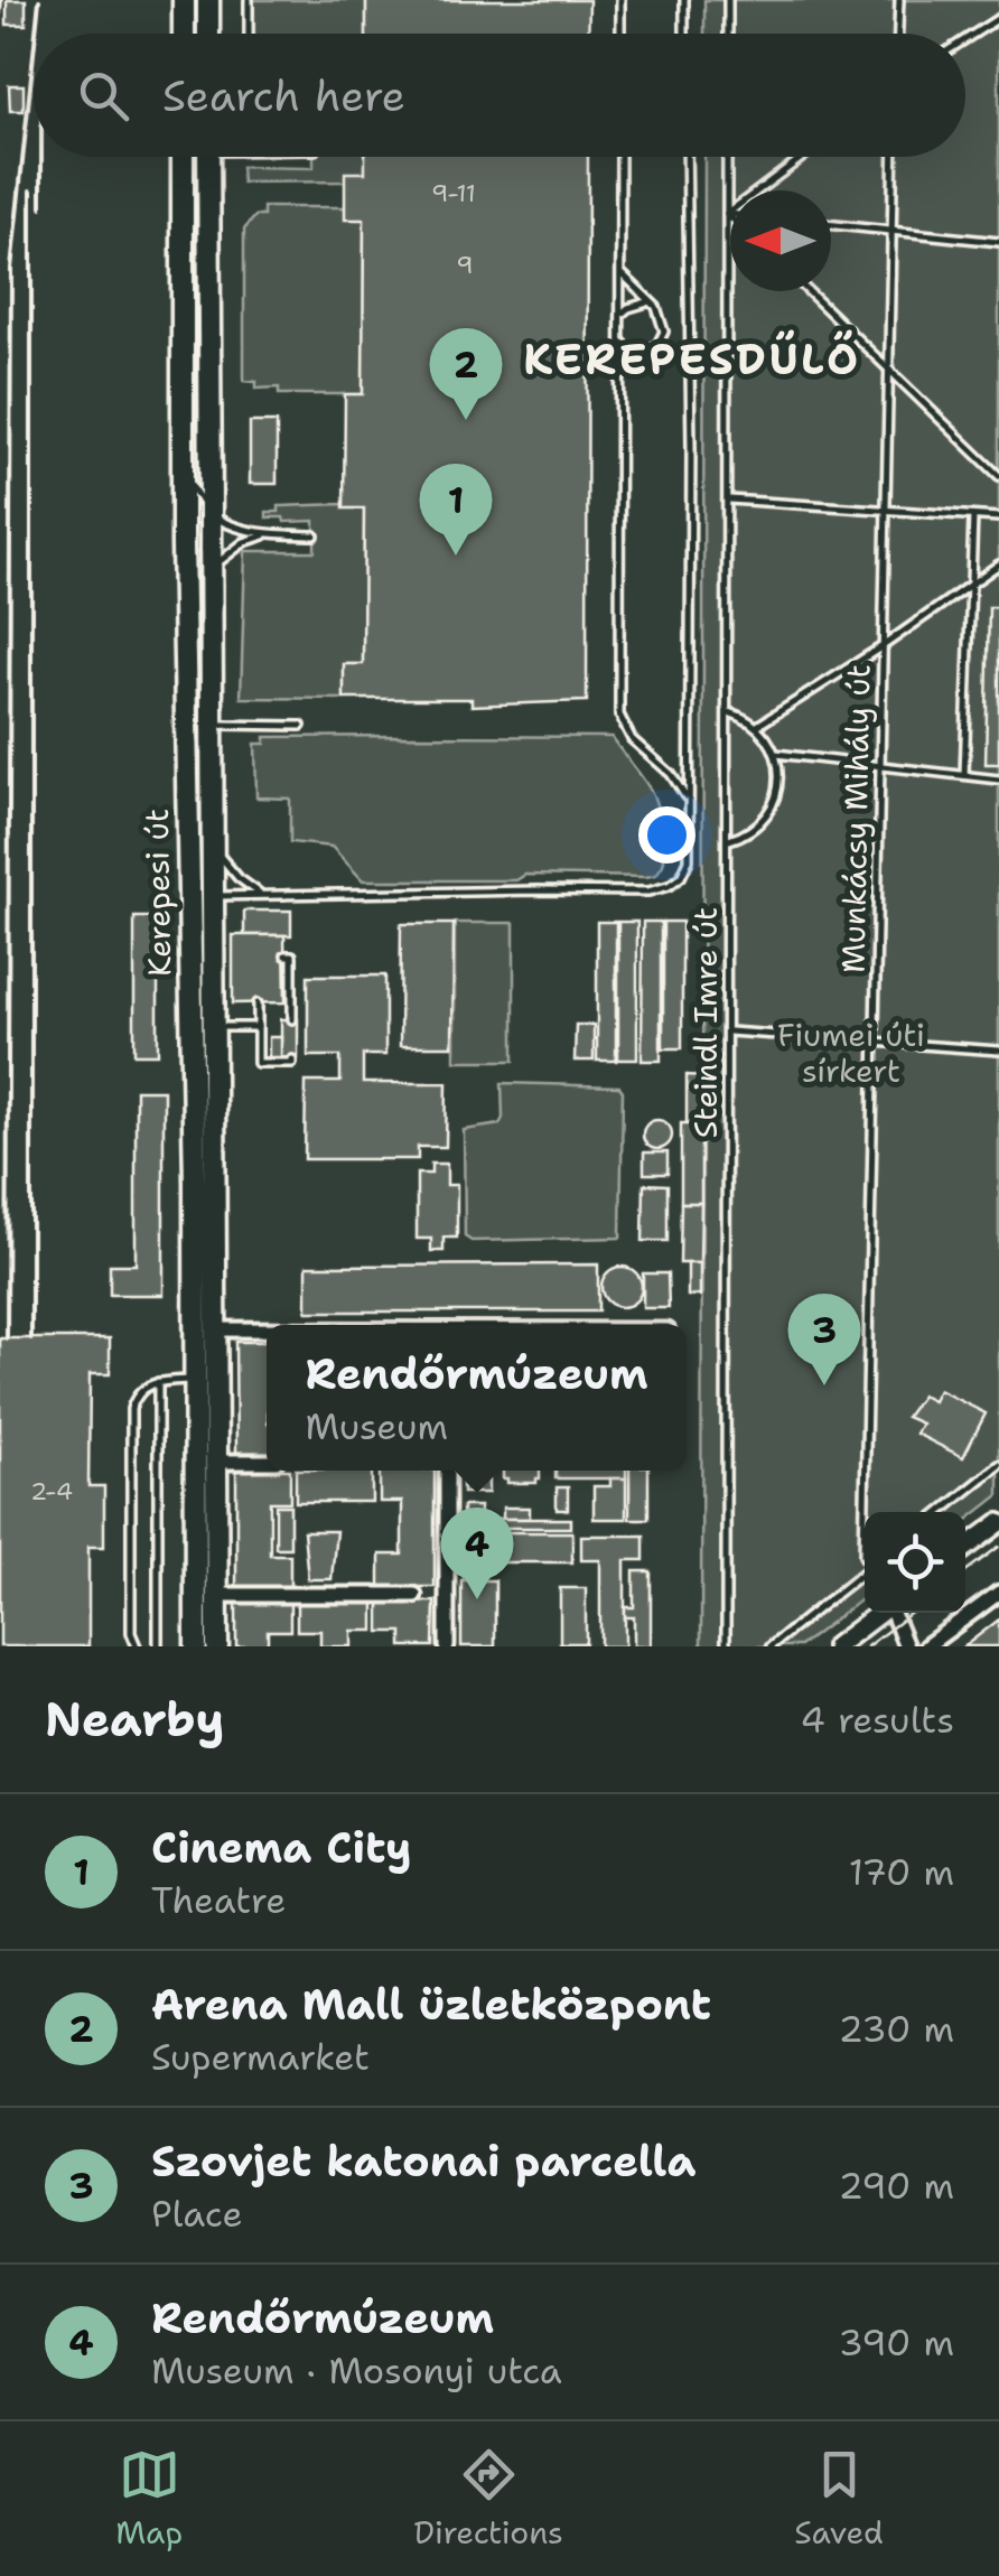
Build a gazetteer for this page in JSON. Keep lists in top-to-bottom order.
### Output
{
  "streets": {
    "main road": ["Kerepesi út"],
    "lane": ["Munkácsy Mihály út", "Steindl Imre út"]
  },
  "districts": ["KEREPESDŰLŐ"],
  "parks": ["Fiumei úti sírkert"],
  "house_numbers": ["9-11", "9", "2-4"],
  "north": "left",
  "page": {
    "search": "Search here",
    "pins": [
      "2",
      "1",
      "3",
      "4"
    ],
    "popup": ["Rendőrmúzeum", "Museum"],
    "heading": ["Nearby", "4 results"],
    "list": [
      {
        "mark": "1",
        "name": "Cinema City",
        "note": "Theatre",
        "value": "170 m"
      },
      {
        "mark": "2",
        "name": "Arena Mall üzletközpont",
        "note": "Supermarket",
        "value": "230 m"
      },
      {
        "mark": "3",
        "name": "Szovjet katonai parcella",
        "note": "Place",
        "value": "290 m"
      },
      {
        "mark": "4",
        "name": "Rendőrmúzeum",
        "note": "Museum · Mosonyi utca",
        "value": "390 m"
      }
    ],
    "nav": ["Map", "Directions", "Saved"]
  }
}
